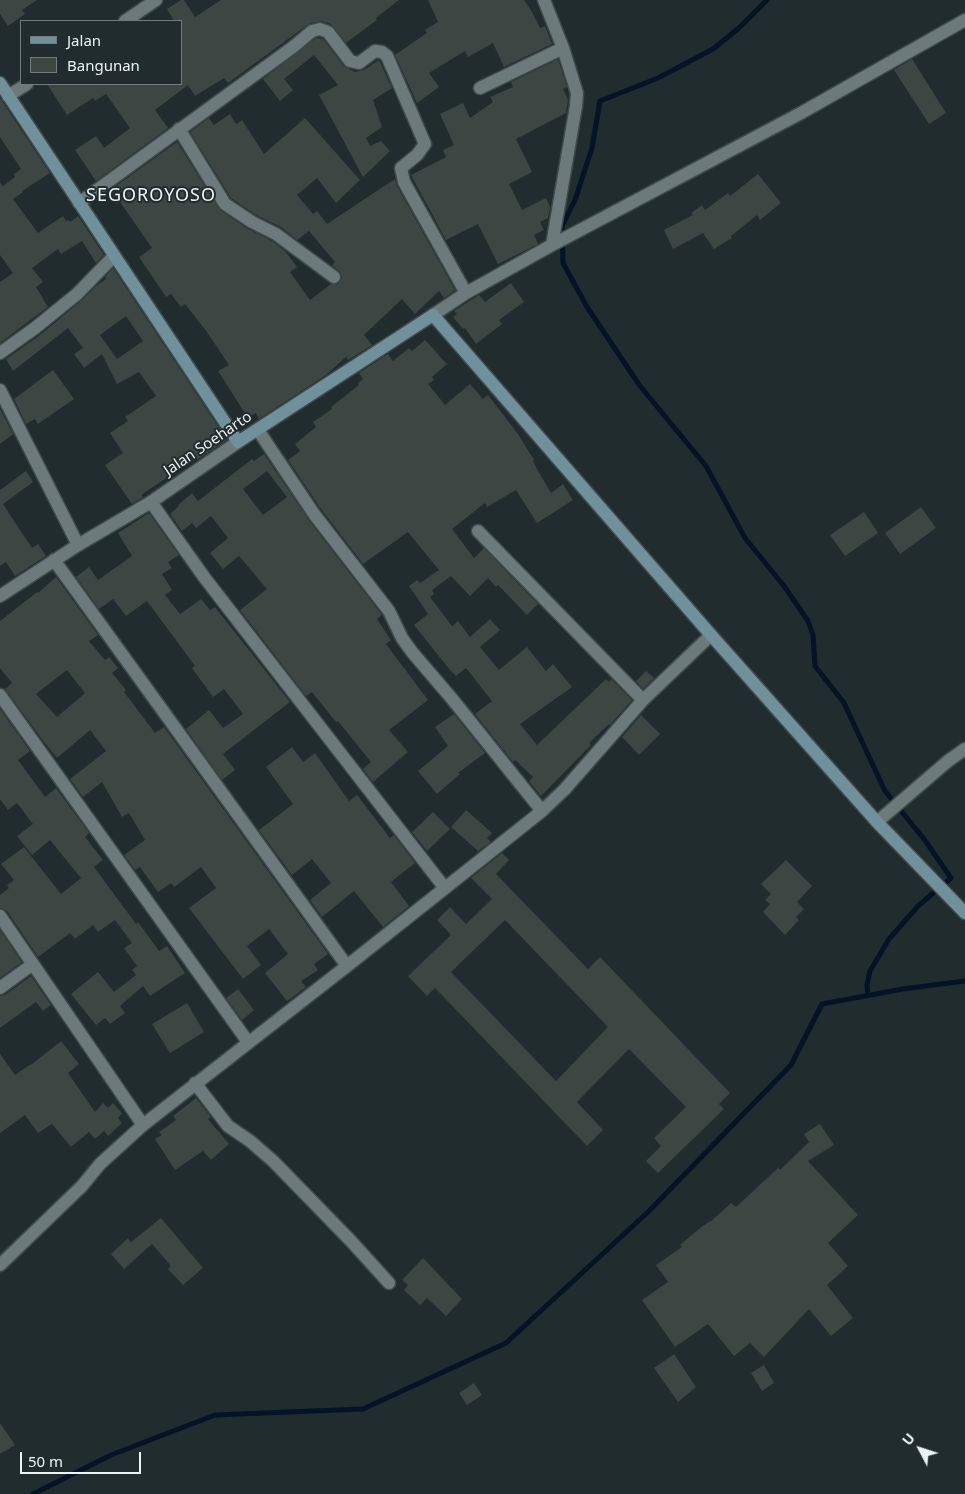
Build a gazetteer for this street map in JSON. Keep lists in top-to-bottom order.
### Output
{
  "streets": {
    "main road": ["Jalan Soeharto"]
  },
  "districts": ["SEGOROYOSO"],
  "legend": ["Jalan", "Bangunan"],
  "scale_bar": "50 m",
  "north": "top left"
}
